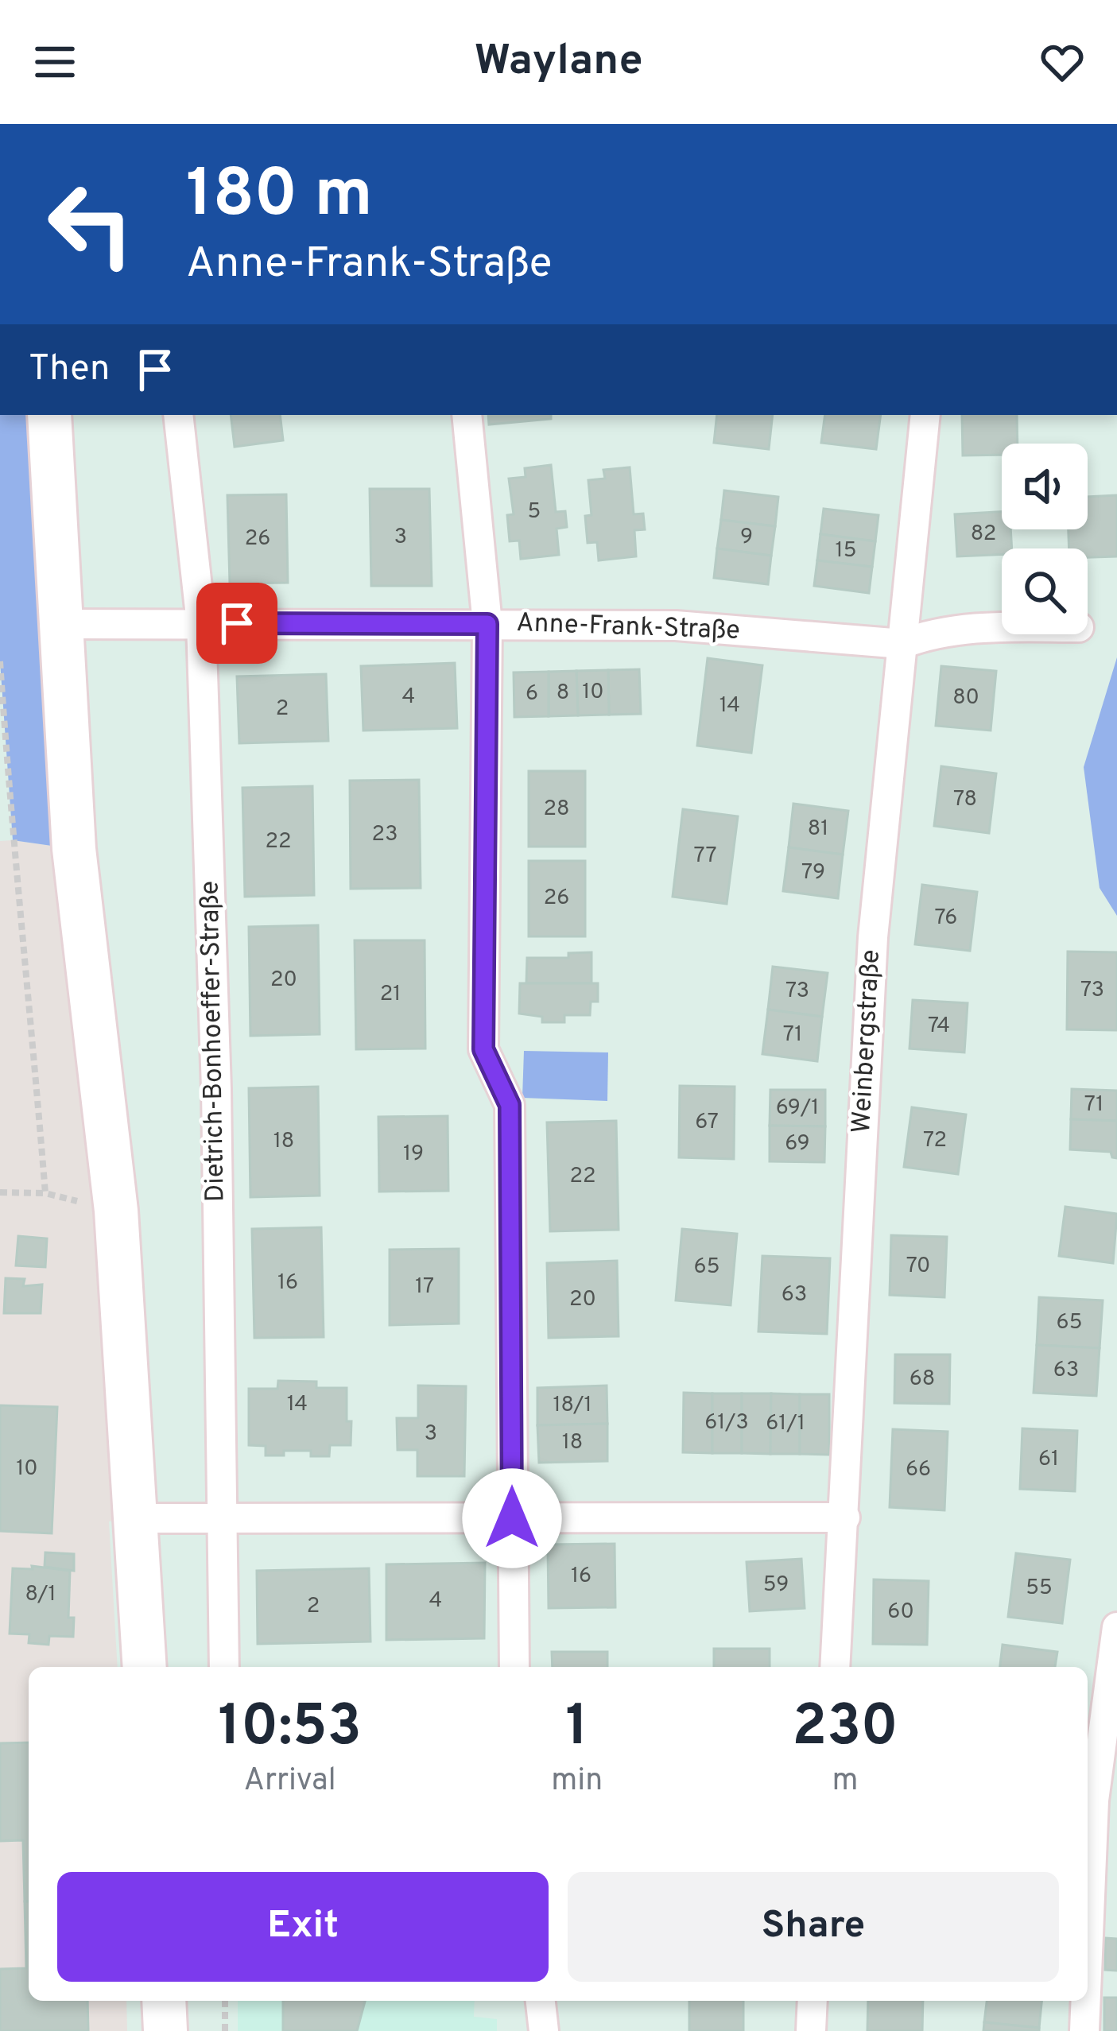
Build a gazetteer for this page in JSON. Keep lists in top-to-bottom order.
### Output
{
  "streets": {
    "street": ["Anne-Frank-Straße", "Dietrich-Bonhoeffer-Straße", "Weinbergstraße"]
  },
  "crossings": [
    ["Anne-Frank-Straße", "Dietrich-Bonhoeffer-Straße"],
    ["Anne-Frank-Straße", "Weinbergstraße"]
  ],
  "house_numbers": [
    "5",
    "82",
    "3",
    "9",
    "26",
    "15",
    "10",
    "8",
    "6",
    "4",
    "80",
    "14",
    "2",
    "78",
    "28",
    "81",
    "23",
    "22",
    "77",
    "79",
    "26",
    "76",
    "20",
    "73",
    "73",
    "21",
    "74",
    "71",
    "71",
    "69/1",
    "67",
    "72",
    "18",
    "69",
    "19",
    "22",
    "70",
    "65",
    "16",
    "17",
    "63",
    "20",
    "65",
    "63",
    "68",
    "14",
    "18/1",
    "61/3",
    "61/1",
    "3",
    "18",
    "61",
    "10",
    "66",
    "16",
    "59",
    "55",
    "8/1",
    "4",
    "2",
    "60"
  ],
  "page": {
    "header": "Waylane",
    "turn": ["180 m", "Anne-Frank-Straße"],
    "then": "Then",
    "eta": [
      "10:53",
      "Arrival",
      "1",
      "min",
      "230",
      "m"
    ],
    "buttons": ["Exit", "Share"]
  }
}
